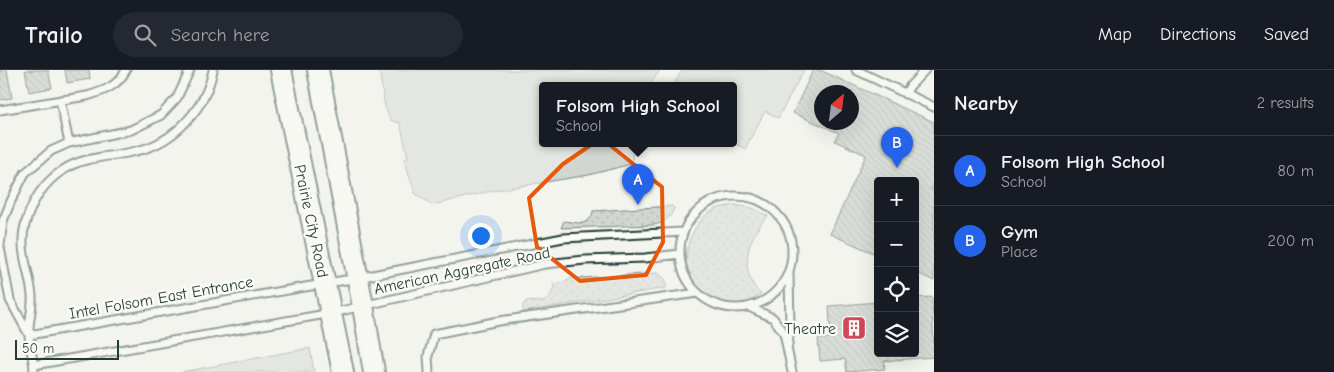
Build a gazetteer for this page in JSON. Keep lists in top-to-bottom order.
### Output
{
  "streets": {
    "main road": ["Prairie City Road"],
    "lane": ["American Aggregate Road", "Intel Folsom East Entrance"]
  },
  "crossings": [
    ["Prairie City Road", "American Aggregate Road"],
    ["Prairie City Road", "Intel Folsom East Entrance"],
    ["American Aggregate Road", "Intel Folsom East Entrance"]
  ],
  "places": {
    "building": ["Theatre"]
  },
  "scale_bar": "50 m",
  "north": "top right",
  "page": {
    "header": "Trailo",
    "search": "Search here",
    "nav": ["Map", "Directions", "Saved"],
    "heading": ["Nearby", "2 results"],
    "popup": ["Folsom High School", "School"],
    "pins": ["B", "A"],
    "list": [
      {
        "mark": "A",
        "name": "Folsom High School",
        "note": "School",
        "value": "80 m"
      },
      {
        "mark": "B",
        "name": "Gym",
        "note": "Place",
        "value": "200 m"
      }
    ],
    "map_buttons": ["+", "−"],
    "scale": "50 m"
  }
}
